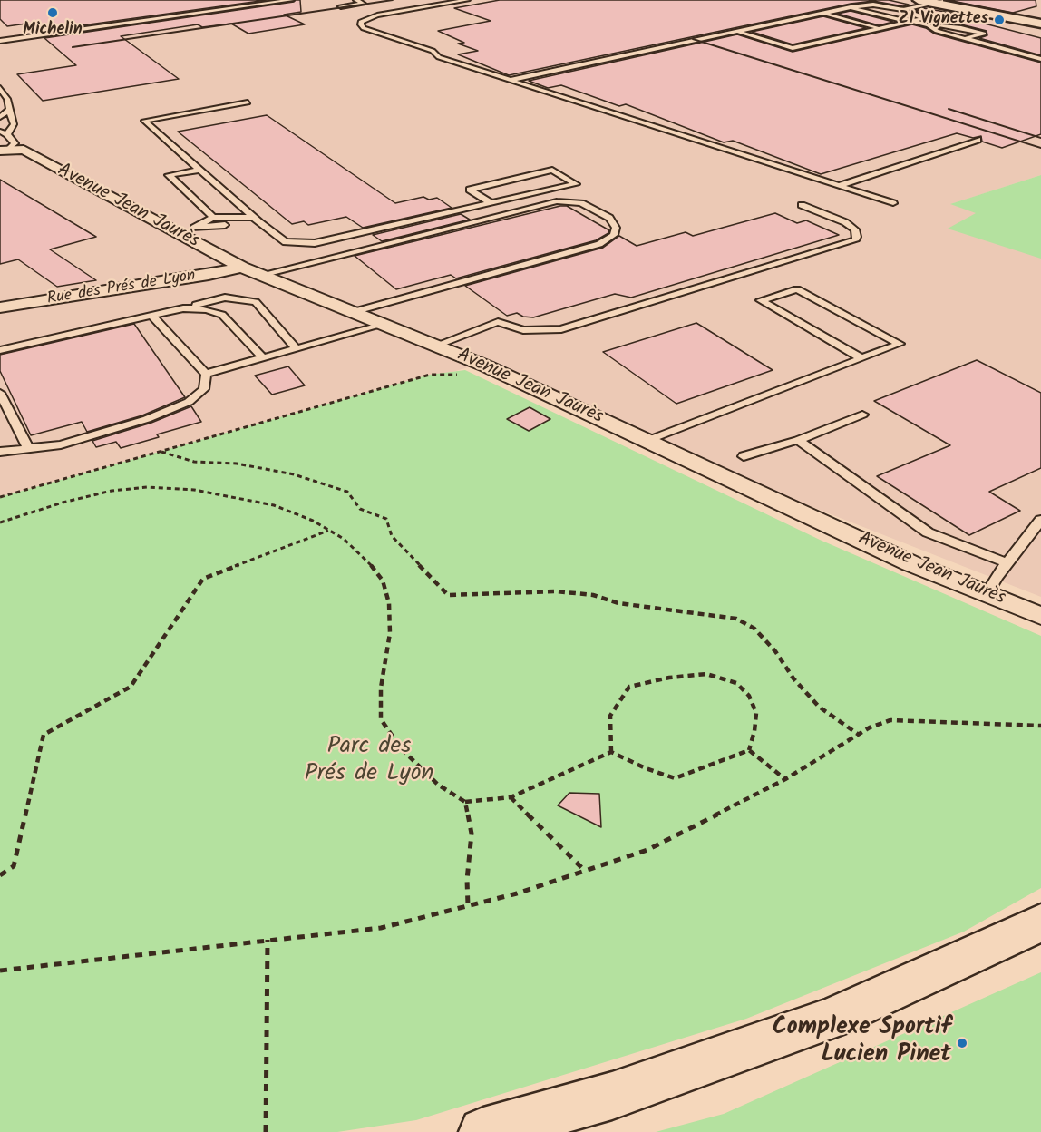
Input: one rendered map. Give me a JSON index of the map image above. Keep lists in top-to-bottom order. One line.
{"streets":{"street":["Avenue Jean Jaurès","Rue des Prés de Lyon"]},"crossings":[["Avenue Jean Jaurès","Rue des Prés de Lyon"]],"parks":["Parc des Prés de Lyon"],"places":["Michelin","ZI Vignettes","Complexe Sportif Lucien Pinet"]}
